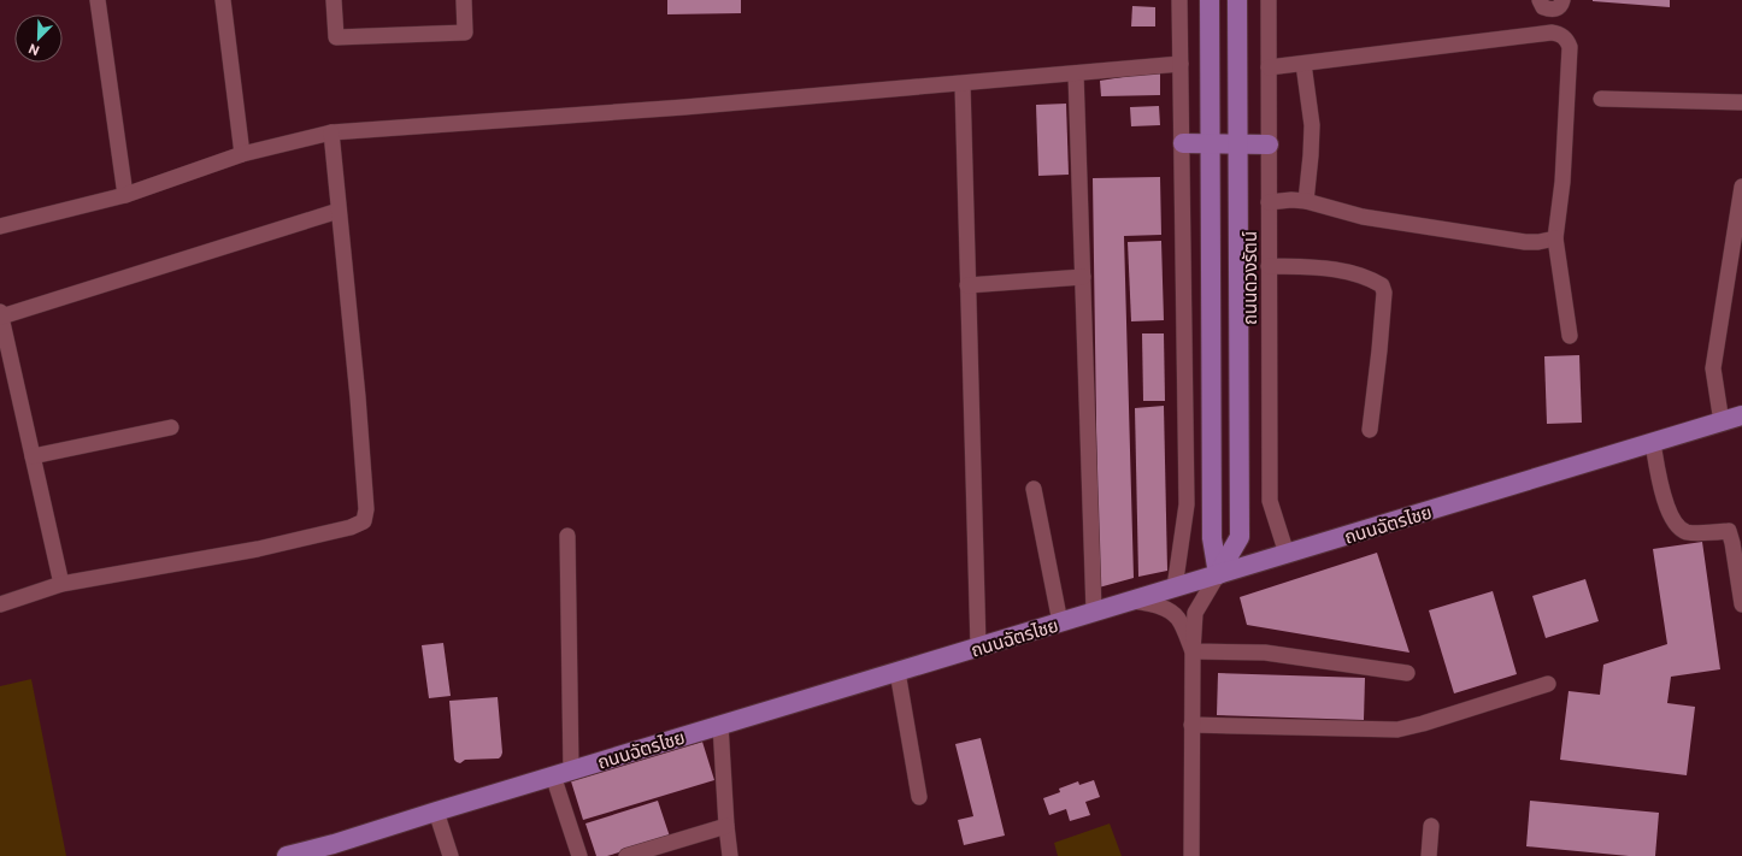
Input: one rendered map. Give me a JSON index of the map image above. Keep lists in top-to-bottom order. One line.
{"streets":{"main road":["ถนนฉัตรไชย"],"street":["ถนนดวงรัตน์"]},"crossings":[["ถนนดวงรัตน์","ถนนฉัตรไชย"]],"north":"bottom left"}
